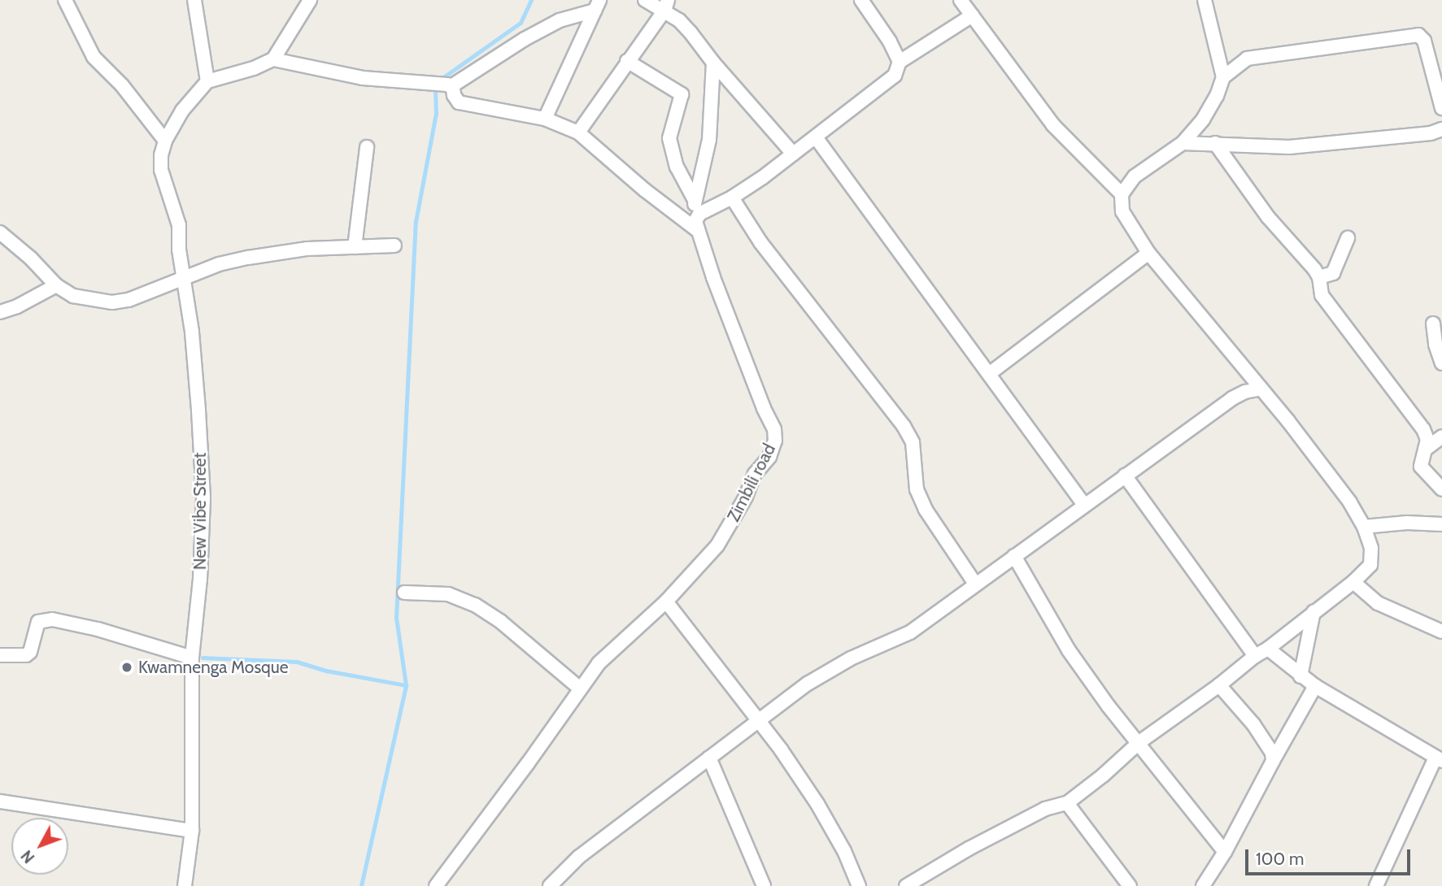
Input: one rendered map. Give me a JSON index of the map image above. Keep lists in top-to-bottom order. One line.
{"streets":{"street":["Zimbili road","New Vibe Street"]},"places":["Kwamnenga Mosque"],"scale_bar":"100 m","north":"bottom left"}
